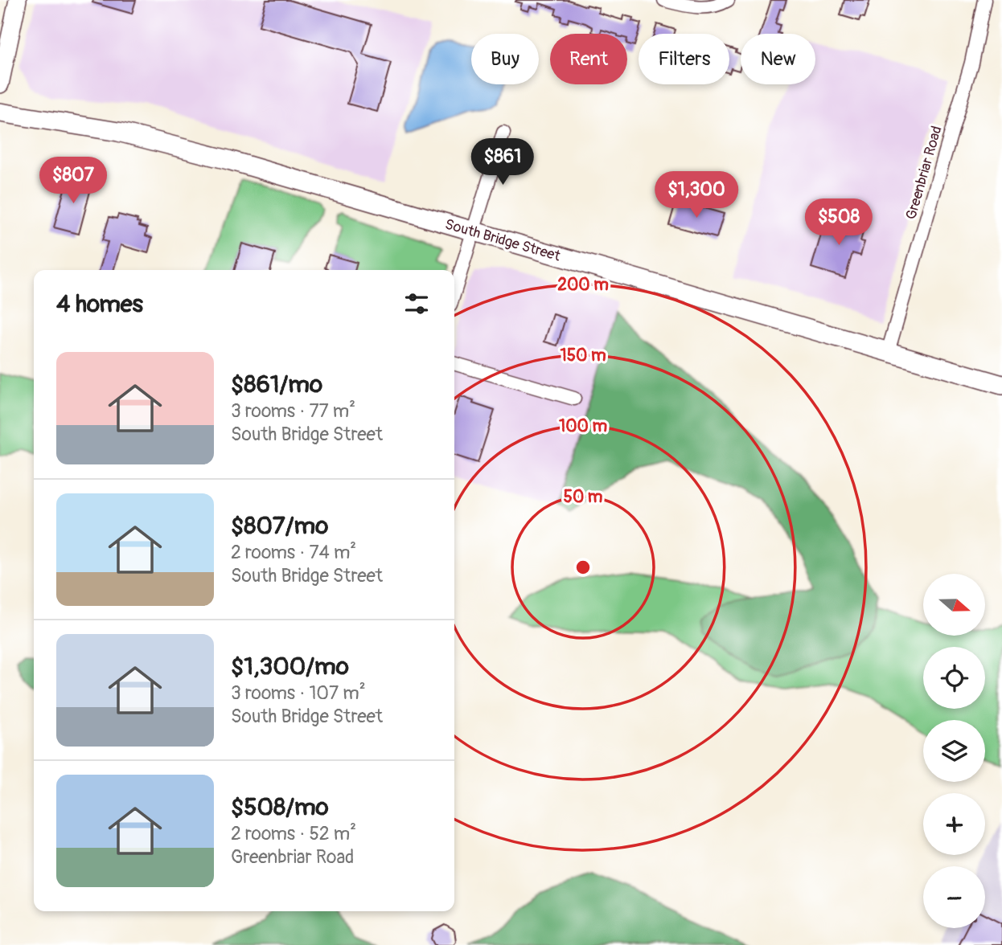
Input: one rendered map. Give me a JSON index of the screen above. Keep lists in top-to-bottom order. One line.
{"streets":{"highway":["South Bridge Street"],"street":["Greenbriar Road"]},"crossings":[["Greenbriar Road","South Bridge Street"]],"north":"right","page":{"chip":["Buy","Rent","Filters","New"],"price":["$861","$807","$1,300","$508"],"heading":"4 homes","list":[{"name":"$861/mo","note":"3 rooms · 77 m² · South Bridge Street"},{"name":"$807/mo","note":"2 rooms · 74 m² · South Bridge Street"},{"name":"$1,300/mo","note":"3 rooms · 107 m² · South Bridge Street"},{"name":"$508/mo","note":"2 rooms · 52 m² · Greenbriar Road"}],"map_buttons":["+","−"]},"rings":["200 m","150 m","100 m","50 m"]}
